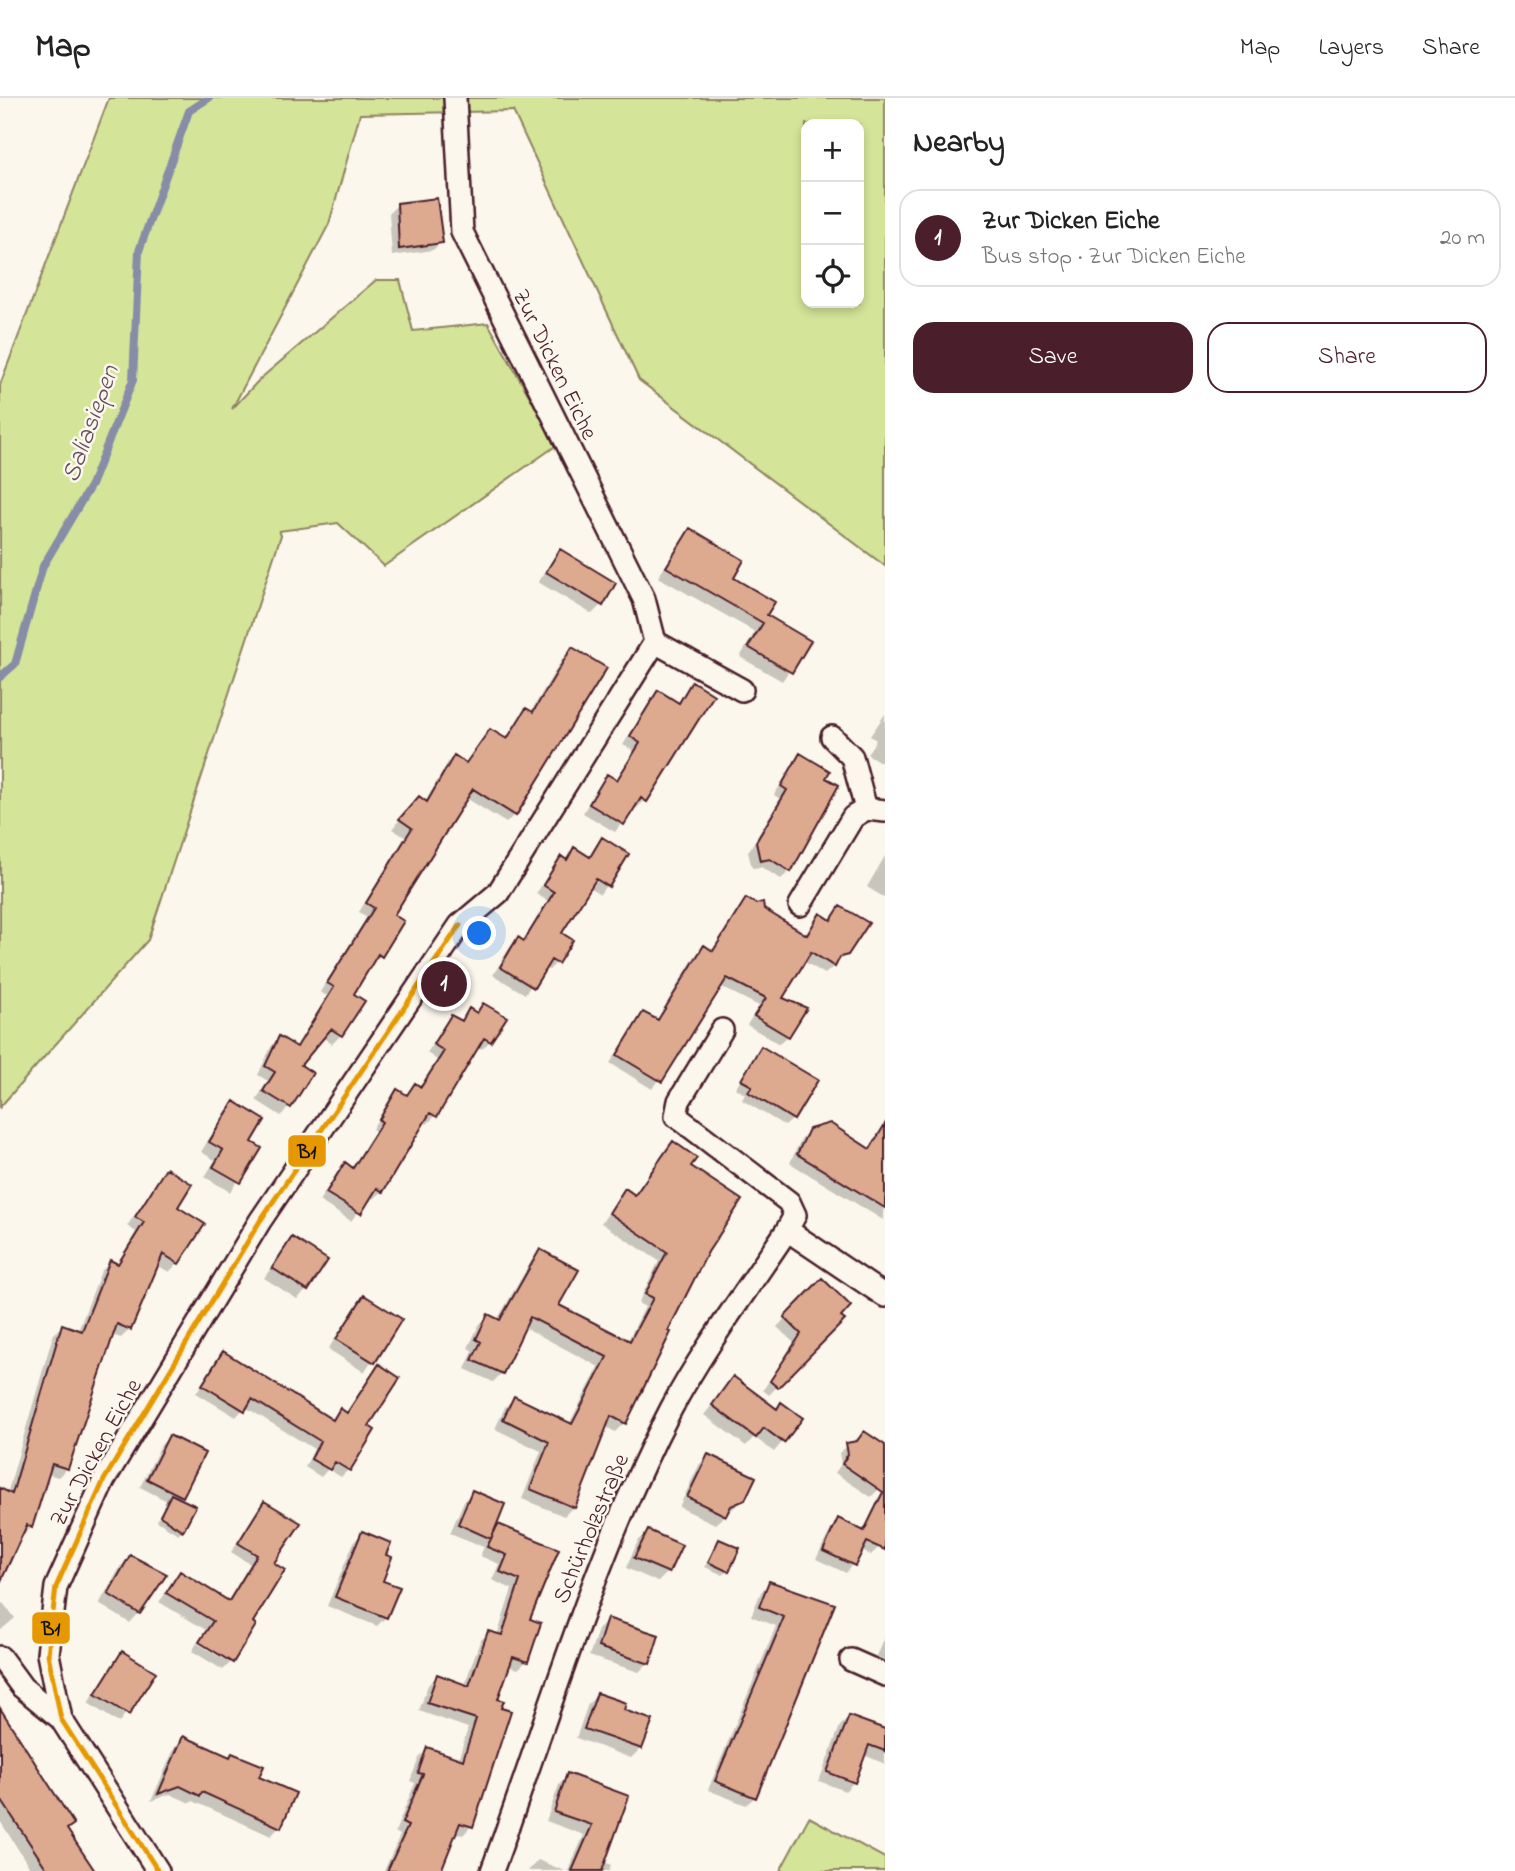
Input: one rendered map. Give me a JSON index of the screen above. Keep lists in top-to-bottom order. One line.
{"streets":{"street":["Zur Dicken Eiche","Schürholzstraße"]},"water":["Saliasiepen"],"lines":["transit line B1"],"page":{"header":"Map","nav":["Map","Layers","Share"],"heading":"Nearby","map_buttons":["+","−"],"list":[{"mark":"1","name":"Zur Dicken Eiche","note":"Bus stop · Zur Dicken Eiche","value":"20 m"}],"buttons":["Save","Share"],"pins":"1"}}
